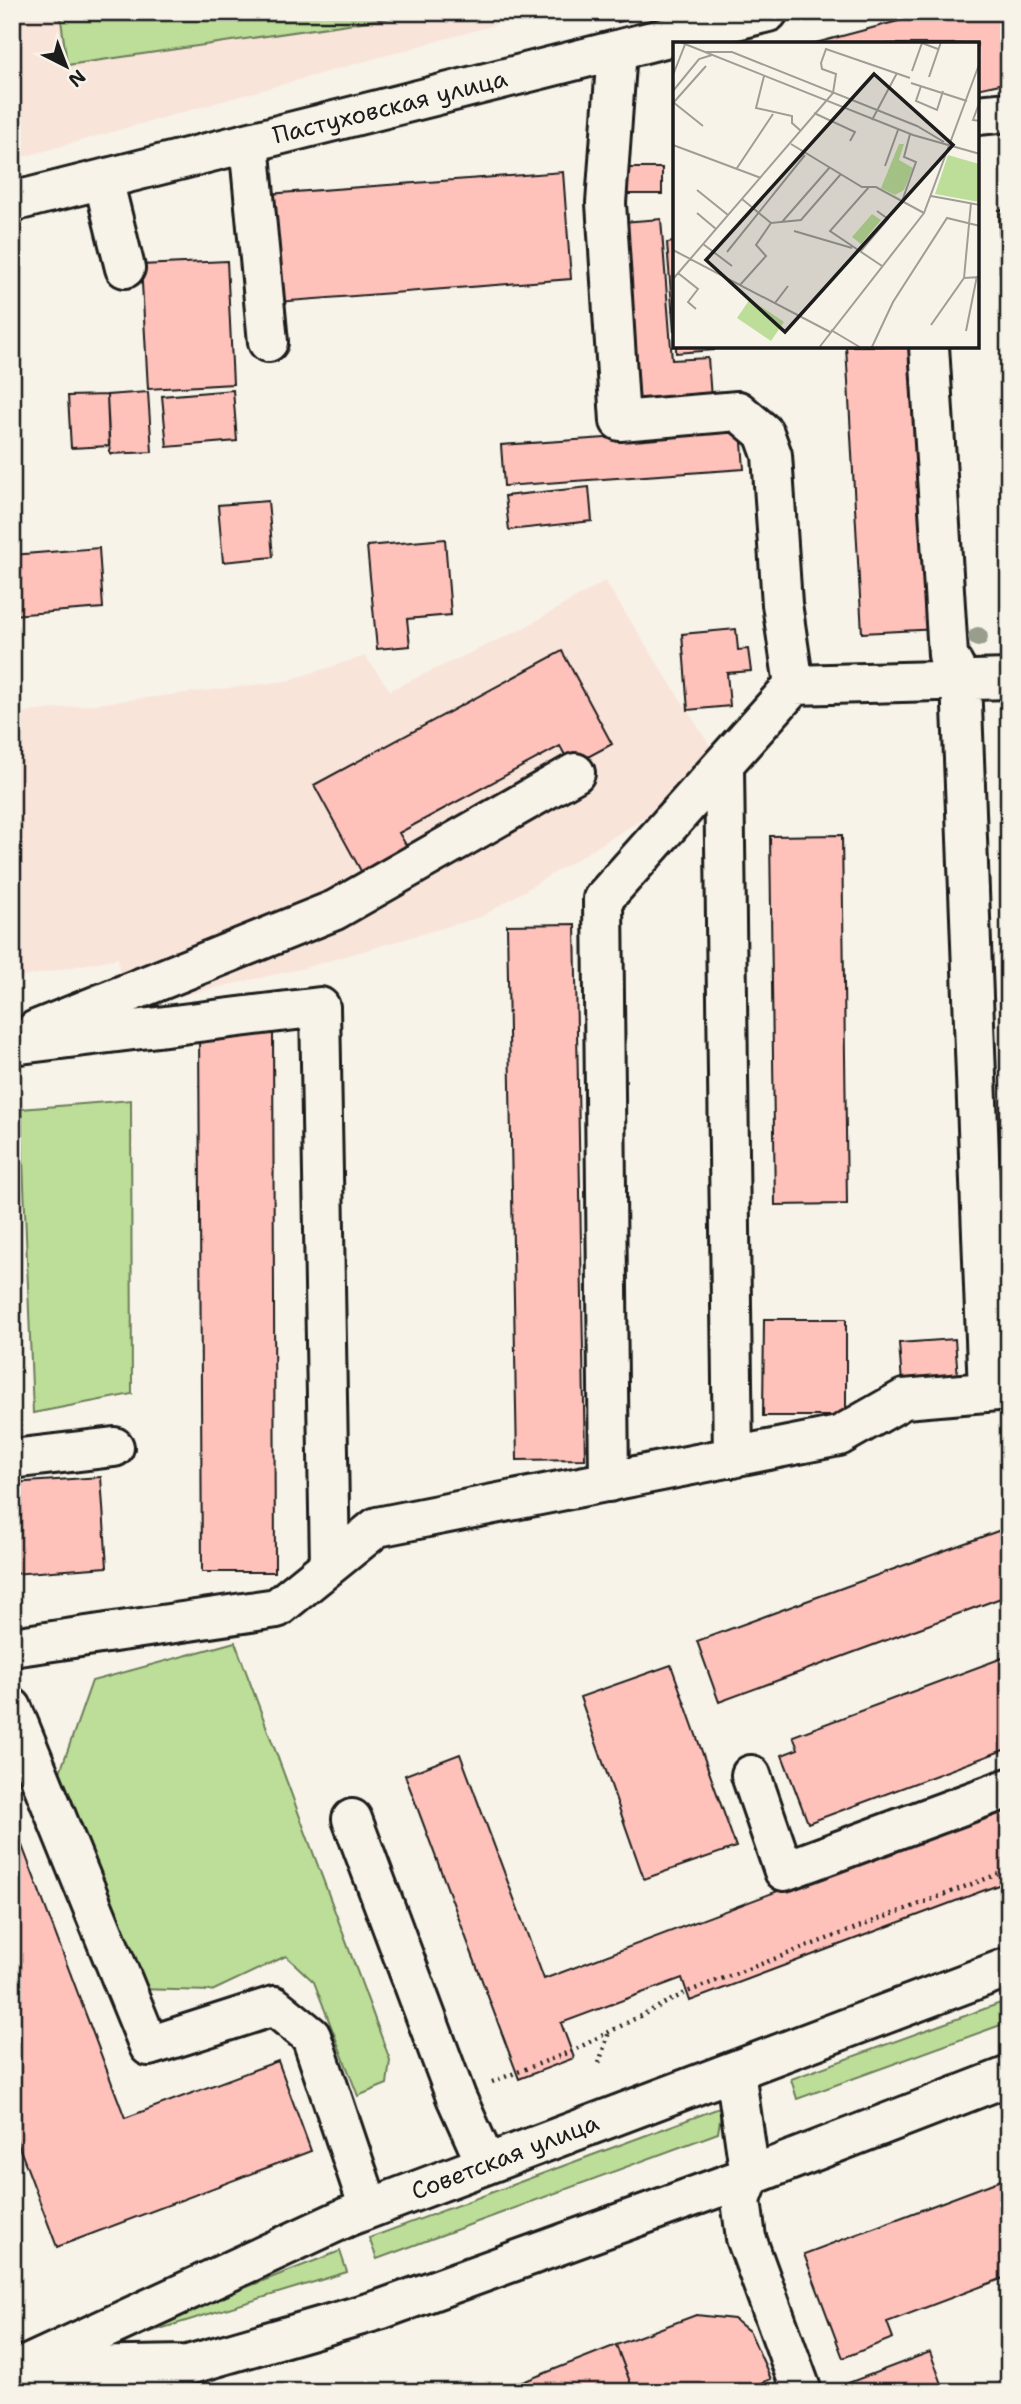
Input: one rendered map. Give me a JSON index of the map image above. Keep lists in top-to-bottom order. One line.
{"streets":{"street":["Пастуховская улица","Советская улица"]},"north":"bottom right"}
